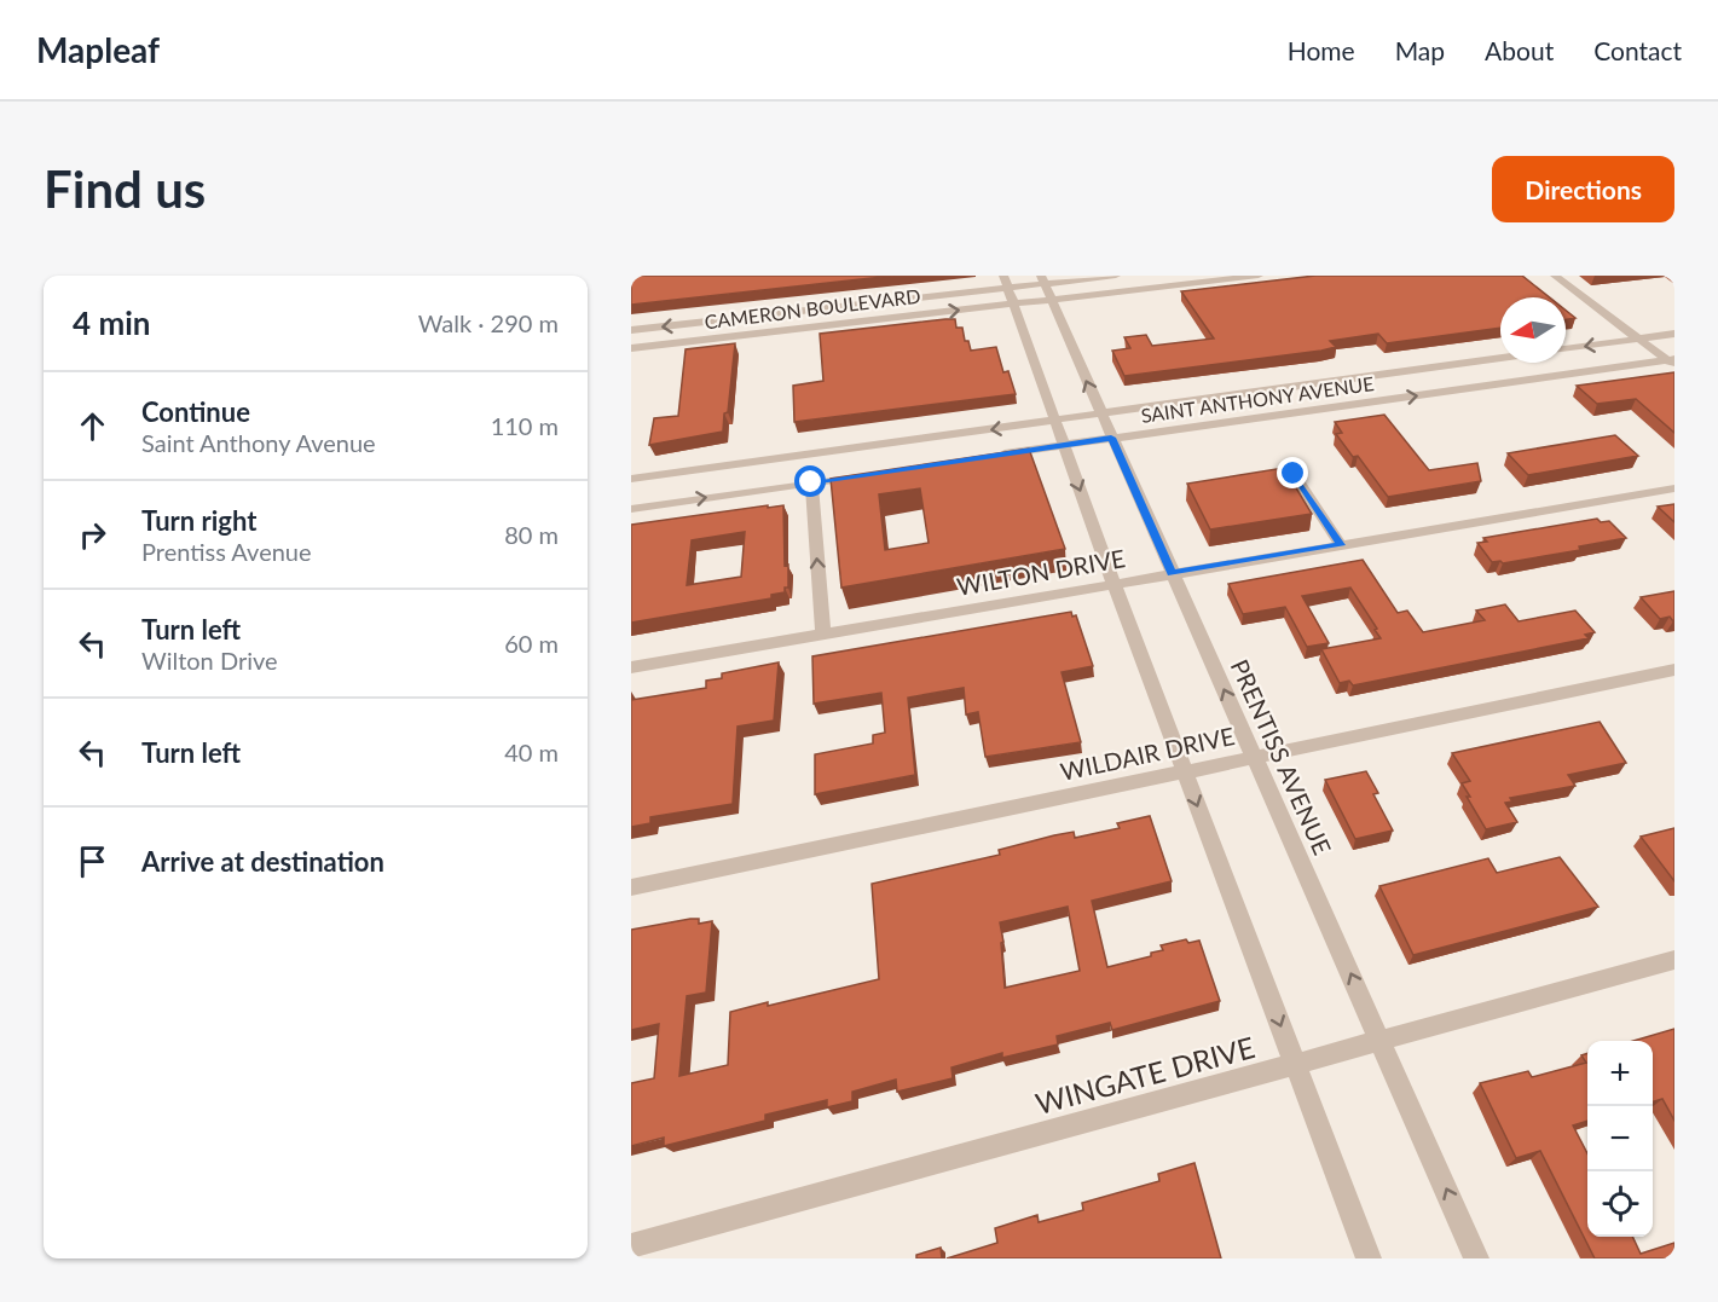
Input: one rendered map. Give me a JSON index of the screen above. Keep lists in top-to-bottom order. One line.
{"streets":{"street":["CAMERON BOULEVARD","SAINT ANTHONY AVENUE","WILTON DRIVE","WILDAIR DRIVE","PRENTISS AVENUE","WINGATE DRIVE"]},"crossings":[["CAMERON BOULEVARD","PRENTISS AVENUE"],["SAINT ANTHONY AVENUE","PRENTISS AVENUE"],["WILTON DRIVE","PRENTISS AVENUE"],["WILDAIR DRIVE","PRENTISS AVENUE"],["PRENTISS AVENUE","WINGATE DRIVE"]],"north":"left","page":{"header":"Mapleaf","nav":["Home","Map","About","Contact"],"buttons":"Directions","title":"Find us","heading":["4 min","Walk · 290 m"],"list":[["Continue","Saint Anthony Avenue","110 m"],["Turn right","Prentiss Avenue","80 m"],["Turn left","Wilton Drive","60 m"],["Turn left","40 m"],"Arrive at destination"],"map_buttons":["+","−"]}}
